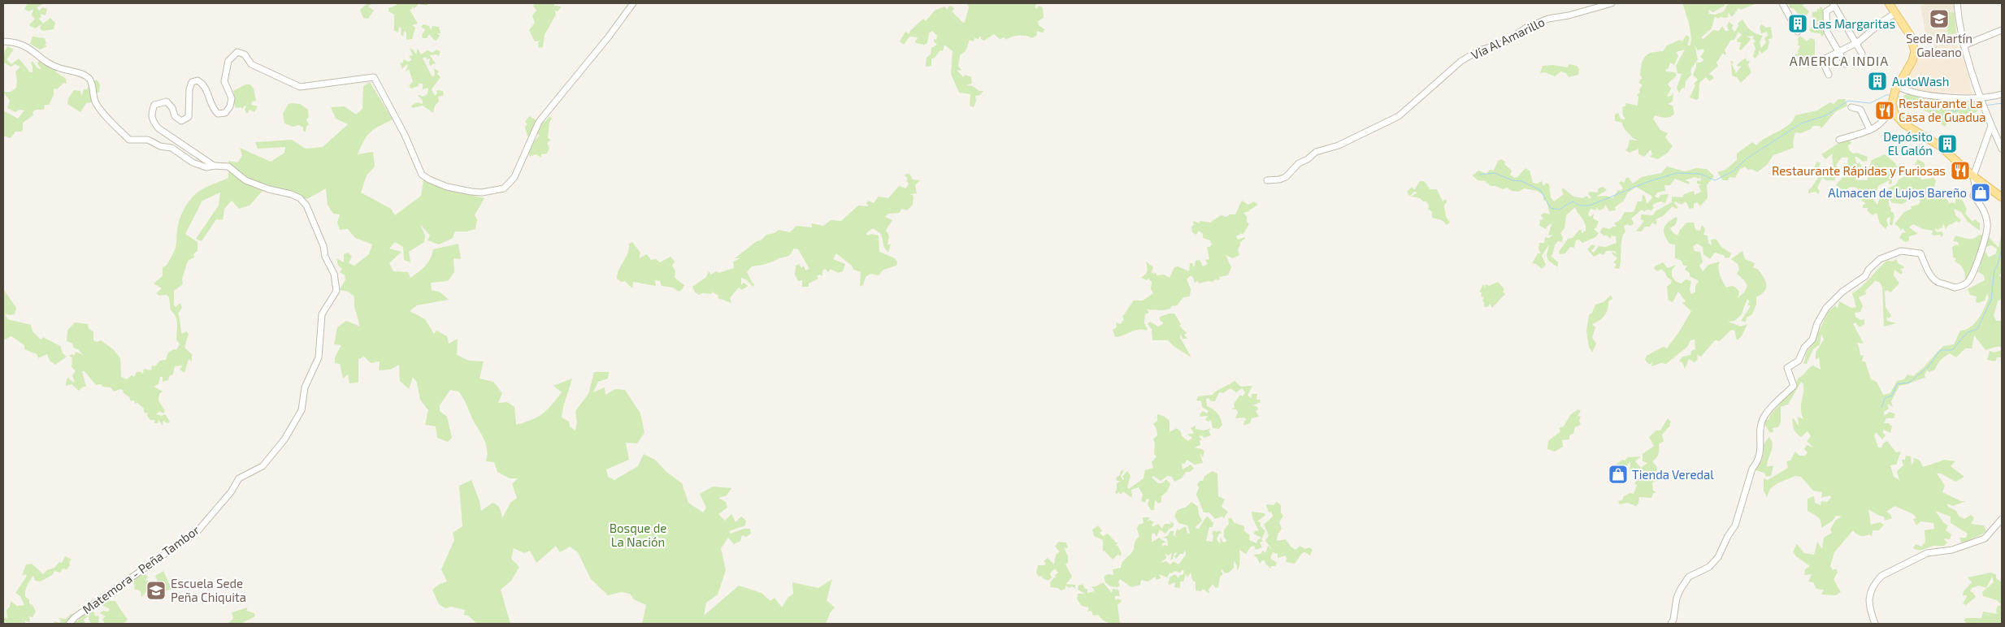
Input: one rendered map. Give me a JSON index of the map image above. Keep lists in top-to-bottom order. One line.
{"streets":{"street":["Vía Al Amarillo","Matemora - Peña Tambor"]},"districts":["AMERICA INDIA"],"parks":["Bosque de La Nación"],"places":{"school or university":["Sede Martín Galeano","Escuela Sede Peña Chiquita"],"building":["Las Margaritas","AutoWash","Depósito El Galón"],"restaurant":["Restaurante La Casa de Guadua","Restaurante Rápidas y Furiosas"],"shop":["Almacen de Lujos Bareño","Tienda Veredal"]}}
